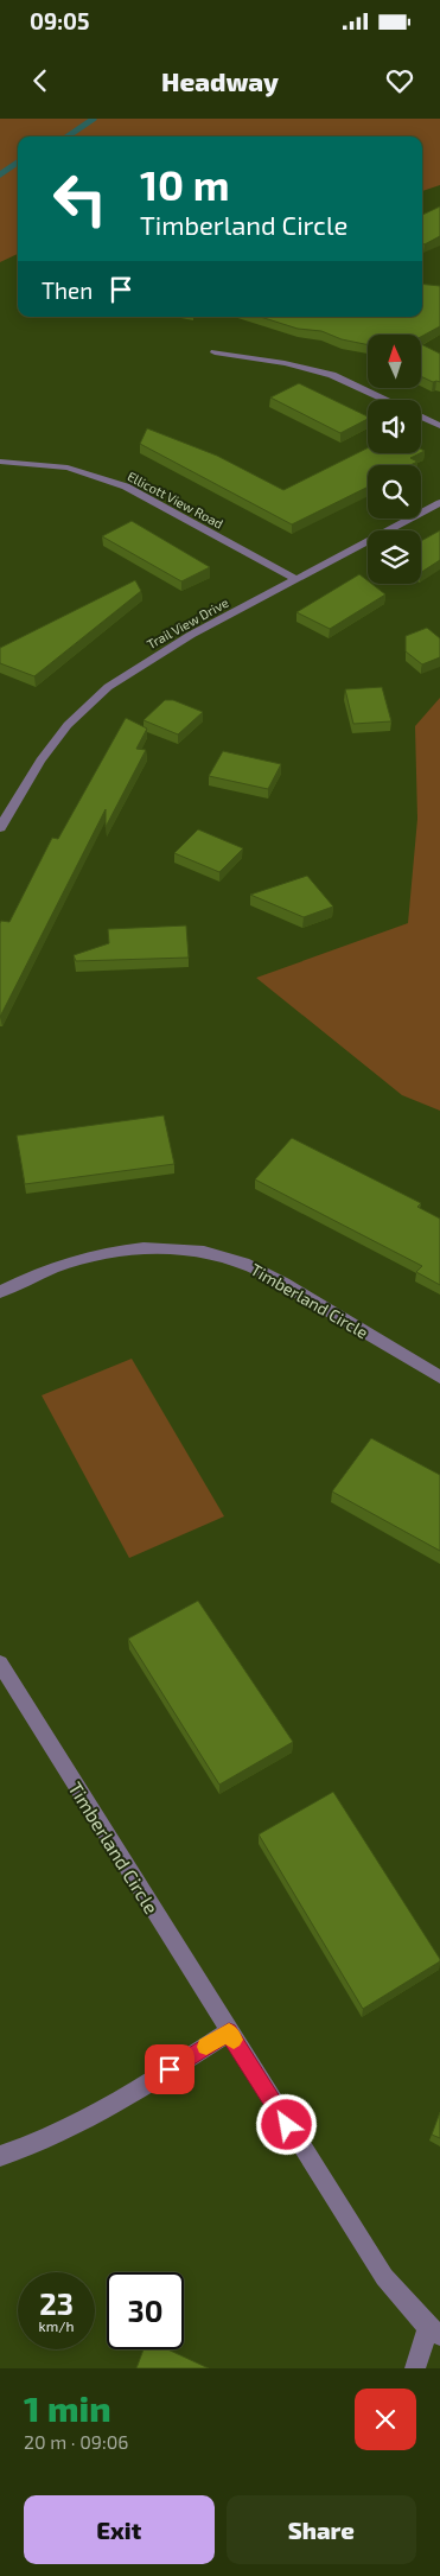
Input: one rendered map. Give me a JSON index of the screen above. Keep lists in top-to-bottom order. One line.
{"streets":{"street":["Ellicott View Road","Trail View Drive","Timberland Circle"]},"crossings":[["Ellicott View Road","Trail View Drive"]],"north":"top","page":{"status":"09:05","header":"Headway","turn":["10 m","Timberland Circle"],"then":"Then","speed":"23 km/h","limit":"30","heading":["1 min","20 m · 09:06"],"buttons":["Exit","Share"]}}
